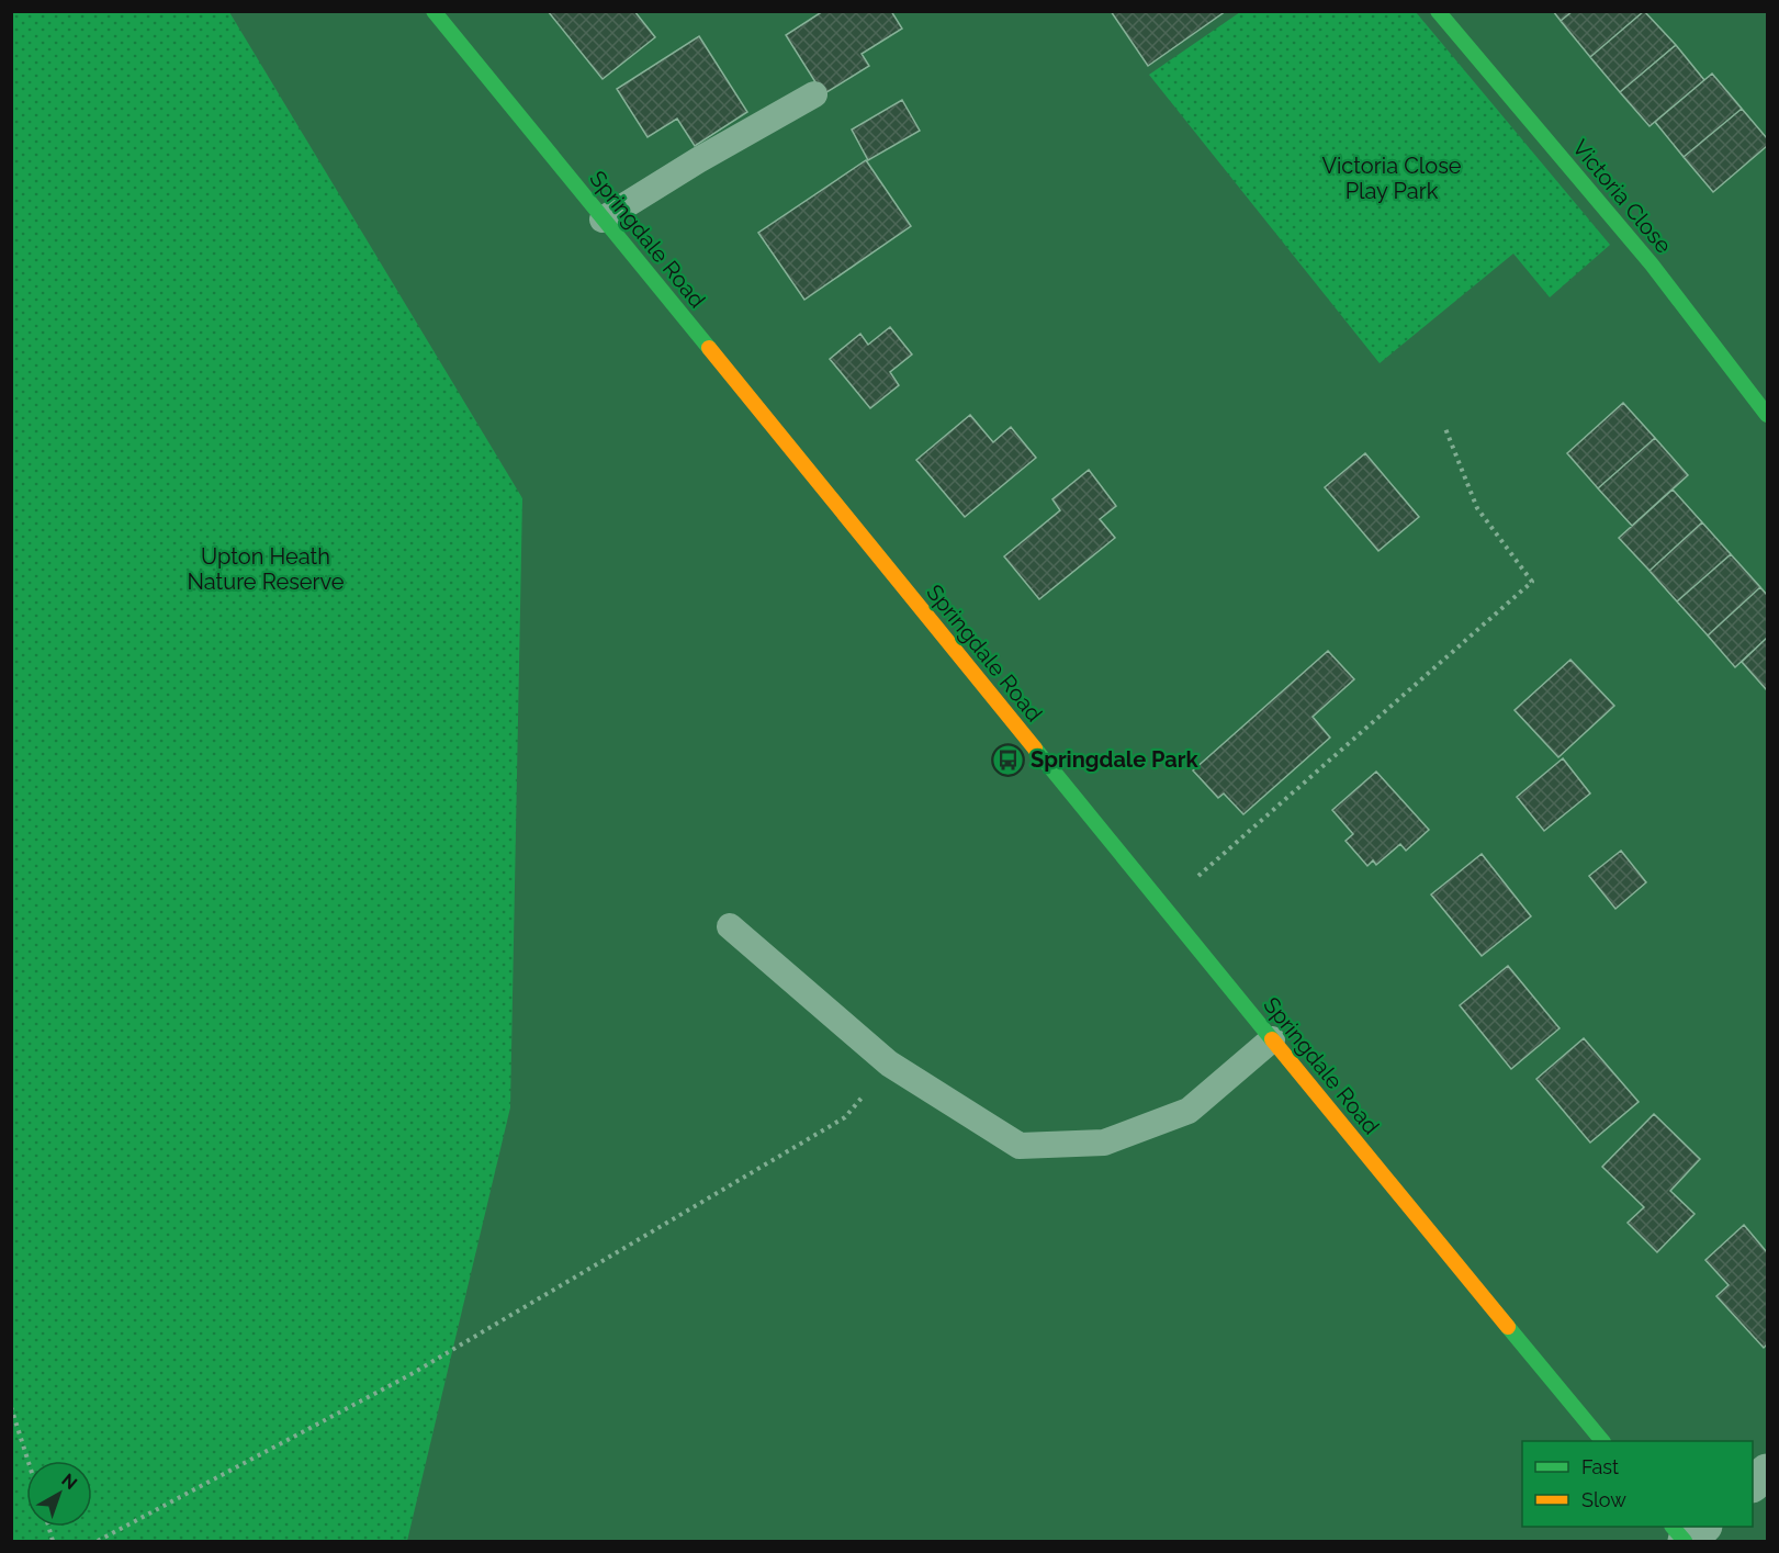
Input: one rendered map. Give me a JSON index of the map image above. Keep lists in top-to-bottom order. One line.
{"streets":{"street":["Victoria Close","Springdale Road"]},"parks":["Victoria Close Play Park","Upton Heath Nature Reserve"],"places":{"bus stop":["Springdale Park"]},"legend":["Fast","Slow"],"north":"top right"}
